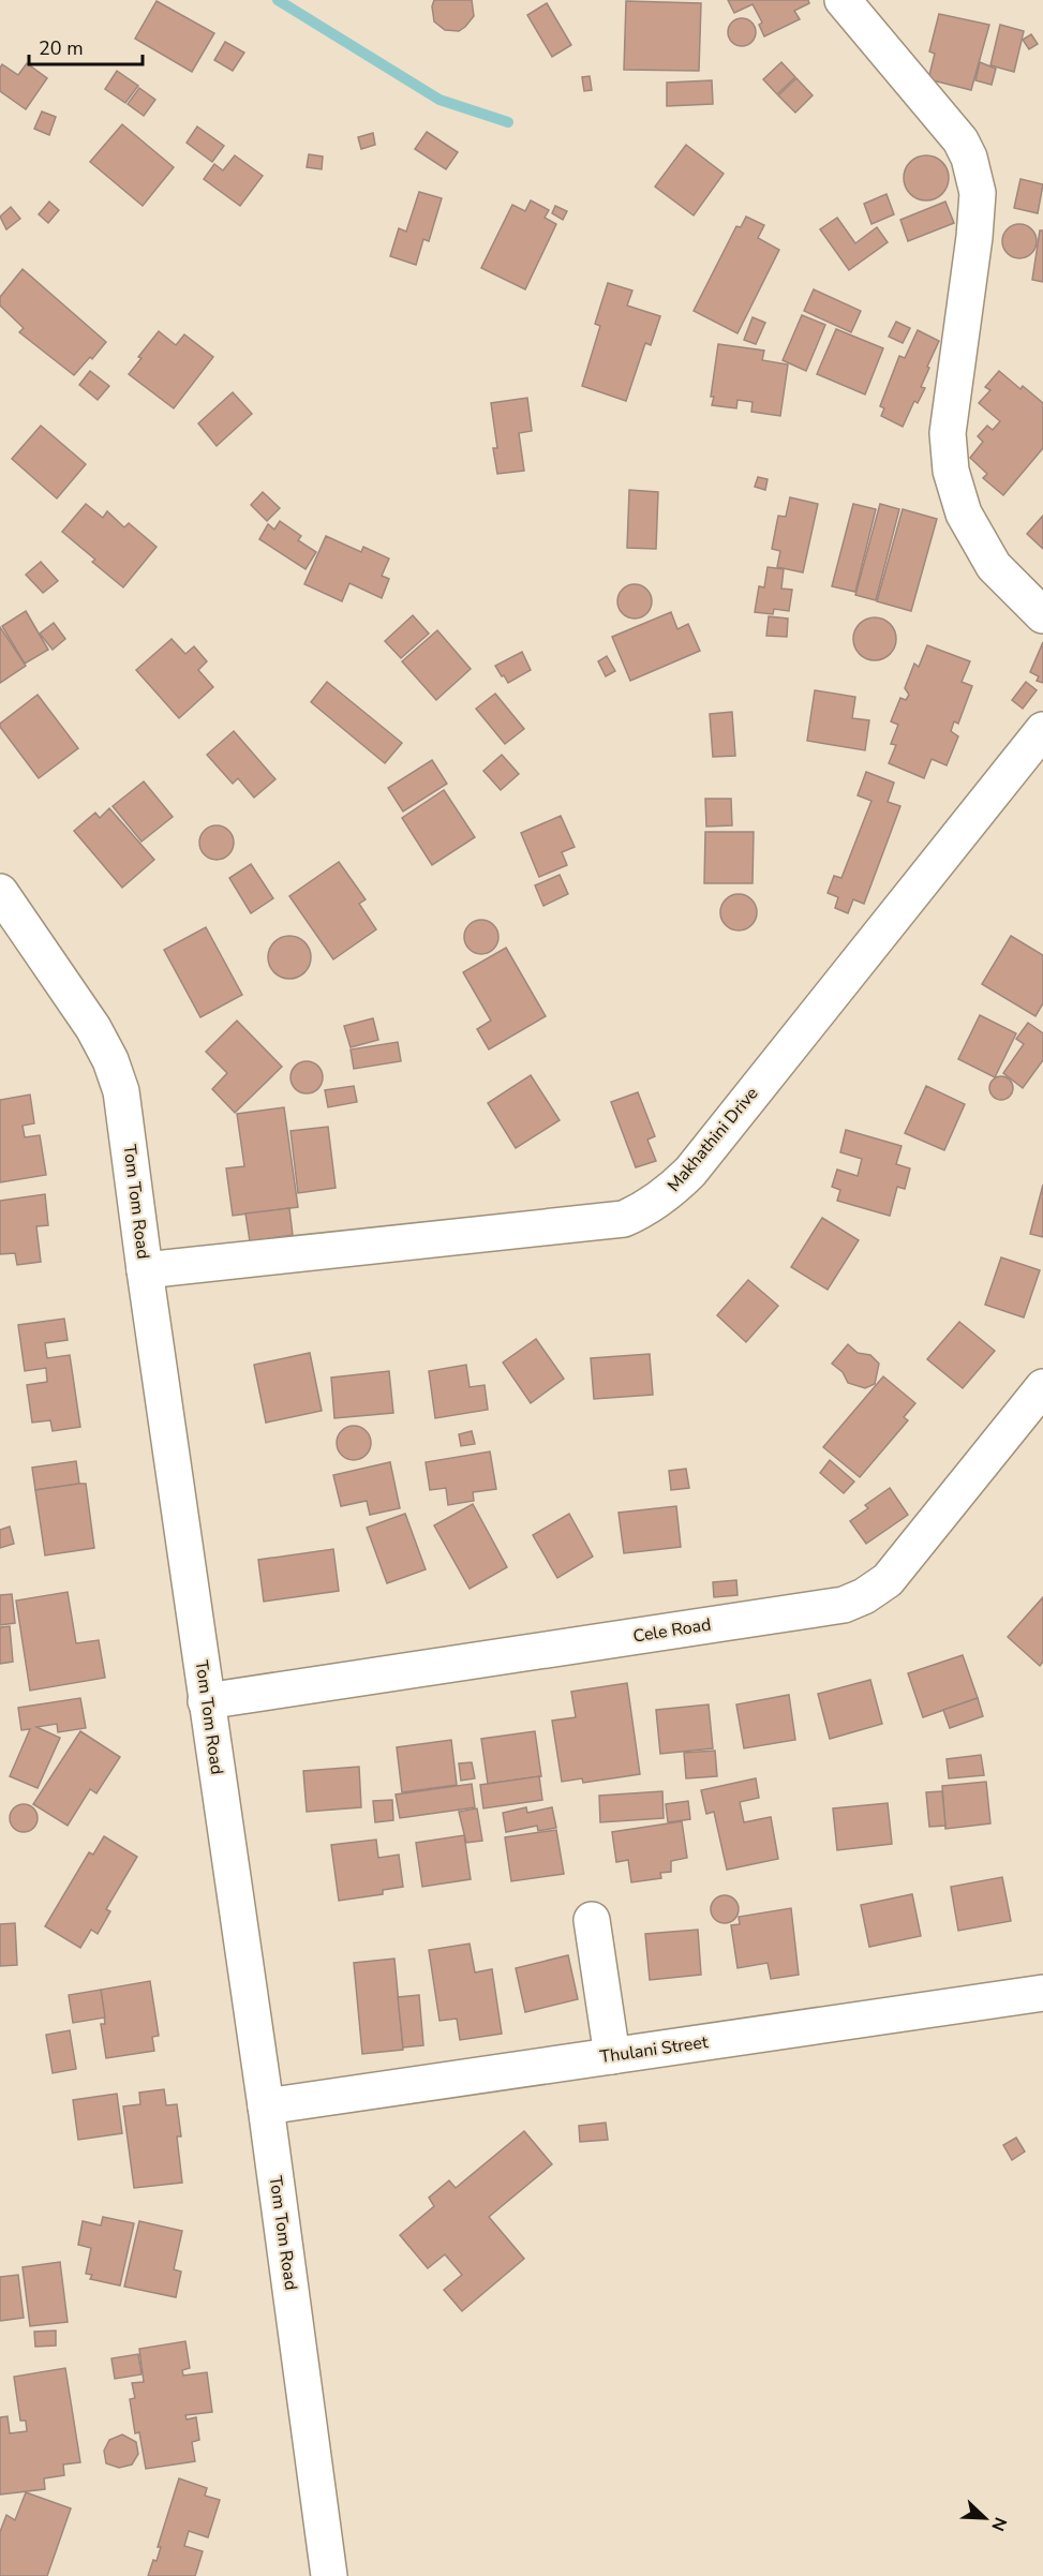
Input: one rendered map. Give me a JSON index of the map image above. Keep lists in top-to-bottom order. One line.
{"streets":{"street":["Makhathini Drive","Tom Tom Road","Cele Road","Thulani Street"]},"crossings":[["Makhathini Drive","Tom Tom Road"],["Tom Tom Road","Cele Road"],["Tom Tom Road","Thulani Street"]],"scale_bar":"20 m","north":"bottom right"}
